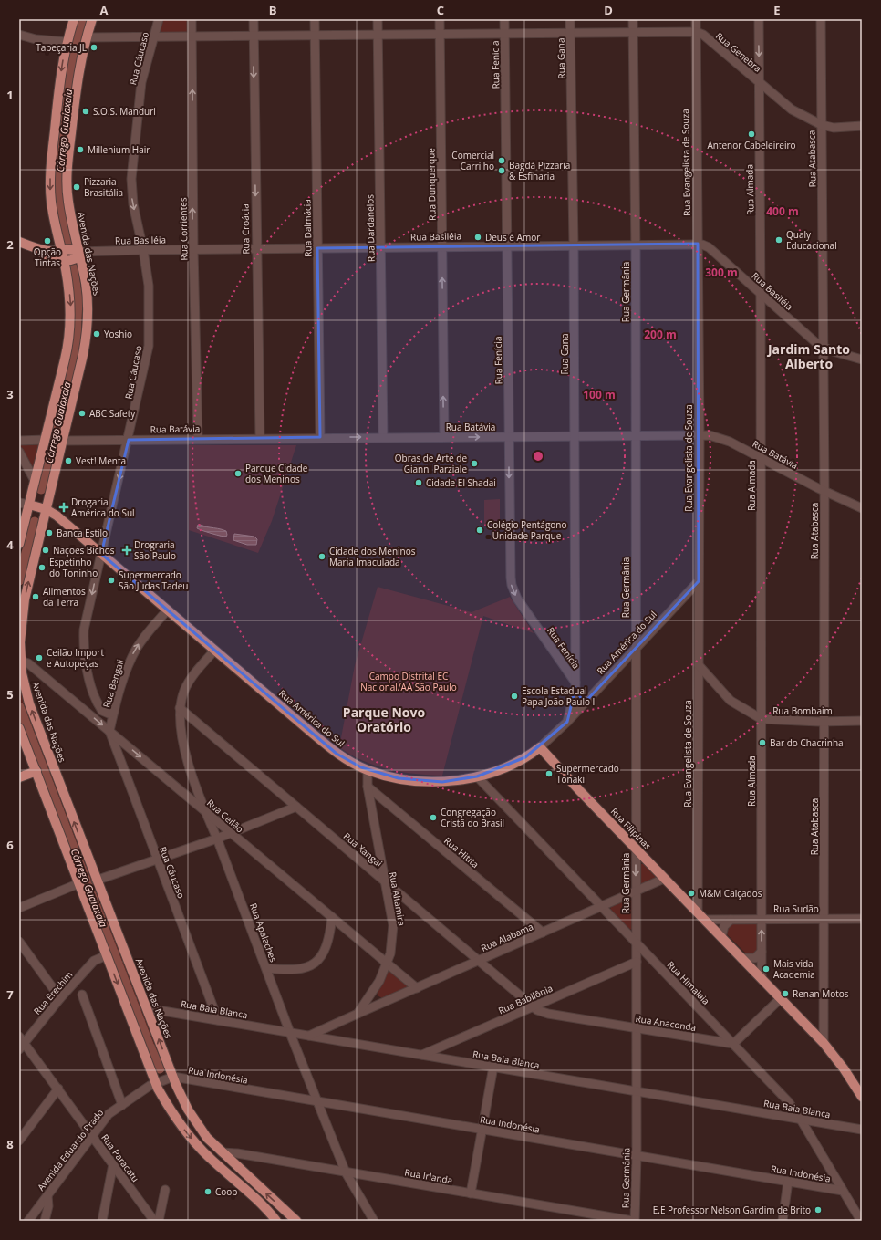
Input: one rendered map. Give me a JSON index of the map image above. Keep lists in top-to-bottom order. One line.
{"streets":{"main road":["Avenida das Nações","Rua América do Sul","Rua Filipinas"],"street":["Rua Genebra","Rua Cáucaso","Rua Gana","Rua Fenícia","Rua Atabasca","Rua Evangelista de Souza","Rua Dunquerque","Rua Almada","Rua Dalmácia","Rua Dardanelos","Rua Corrientes","Rua Croácia","Rua Basiléia","Rua Germânia","Rua Batávia","Rua Bengali","Rua Bombaim","Rua Ceilão","Rua Xangai","Rua Hitita","Rua Altamira","Rua Sudão","Rua Apalaches","Rua Alabama","Rua Himalaia","Rua Erechim","Rua Babilônia","Rua Baia Blanca","Rua Anaconda","Rua Indonésia","Avenida Eduardo Prado","Rua Paracatu","Rua Irlanda"]},"crossings":[["Rua Genebra","Rua Atabasca"],["Rua Genebra","Rua Evangelista de Souza"],["Rua Genebra","Rua Almada"],["Rua Cáucaso","Rua Basiléia"],["Rua Cáucaso","Rua Batávia"],["Rua Cáucaso","Rua América do Sul"],["Rua Cáucaso","Rua Bengali"],["Rua Cáucaso","Rua Ceilão"],["Rua Cáucaso","Rua Baia Blanca"],["Rua Gana","Rua Fenícia"],["Rua Gana","Rua Basiléia"],["Rua Gana","Rua Batávia"],["Rua Gana","Rua América do Sul"],["Rua Fenícia","Rua Basiléia"],["Rua Fenícia","Rua Batávia"],["Rua Atabasca","Rua Basiléia"],["Rua Atabasca","Rua Batávia"],["Rua Atabasca","Rua Bombaim"],["Rua Atabasca","Rua Sudão"],["Rua Evangelista de Souza","Rua Basiléia"],["Rua Evangelista de Souza","Rua Batávia"],["Rua Evangelista de Souza","Rua América do Sul"],["Rua Evangelista de Souza","Rua Bombaim"],["Rua Evangelista de Souza","Rua Filipinas"],["Rua Dunquerque","Rua Basiléia"],["Rua Dunquerque","Rua Batávia"],["Rua Almada","Rua Basiléia"],["Rua Almada","Rua Batávia"],["Rua Almada","Rua Bombaim"],["Rua Almada","Rua Sudão"],["Rua Dalmácia","Rua Basiléia"],["Rua Dalmácia","Rua Batávia"],["Rua Dardanelos","Rua Basiléia"],["Rua Dardanelos","Rua Batávia"],["Rua Corrientes","Rua Basiléia"],["Rua Corrientes","Rua Batávia"],["Rua Croácia","Rua Basiléia"],["Rua Croácia","Rua Batávia"],["Rua Basiléia","Avenida das Nações"],["Rua Basiléia","Rua Germânia"],["Avenida das Nações","Rua Batávia"],["Avenida das Nações","Rua América do Sul"],["Avenida das Nações","Rua Ceilão"],["Avenida das Nações","Rua Baia Blanca"],["Avenida das Nações","Rua Indonésia"],["Avenida das Nações","Avenida Eduardo Prado"],["Avenida das Nações","Rua Irlanda"],["Rua Germânia","Rua Batávia"],["Rua Germânia","Rua América do Sul"],["Rua Germânia","Rua Filipinas"],["Rua Germânia","Rua Alabama"],["Rua Germânia","Rua Himalaia"],["Rua Germânia","Rua Babilônia"],["Rua Germânia","Rua Baia Blanca"],["Rua Germânia","Rua Anaconda"],["Rua Germânia","Rua Indonésia"],["Rua Germânia","Rua Irlanda"],["Rua América do Sul","Rua Bengali"],["Rua América do Sul","Rua Filipinas"],["Rua América do Sul","Rua Altamira"],["Rua América do Sul","Rua Apalaches"],["Rua América do Sul","Rua Himalaia"],["Rua Bengali","Rua Ceilão"],["Rua Ceilão","Rua Altamira"],["Rua Ceilão","Rua Apalaches"],["Rua Ceilão","Rua Alabama"],["Rua Filipinas","Rua Alabama"],["Rua Xangai","Rua Altamira"],["Rua Xangai","Rua Apalaches"],["Rua Xangai","Rua Alabama"],["Rua Xangai","Rua Babilônia"],["Rua Xangai","Rua Anaconda"],["Rua Hitita","Rua Altamira"],["Rua Hitita","Rua Alabama"],["Rua Altamira","Rua Alabama"],["Rua Apalaches","Rua Baia Blanca"],["Rua Apalaches","Rua Indonésia"],["Rua Apalaches","Rua Irlanda"],["Rua Alabama","Rua Himalaia"],["Rua Himalaia","Rua Baia Blanca"],["Rua Himalaia","Rua Anaconda"],["Rua Himalaia","Rua Indonésia"],["Rua Erechim","Rua Paracatu"],["Rua Babilônia","Rua Baia Blanca"],["Rua Babilônia","Rua Anaconda"],["Rua Indonésia","Avenida Eduardo Prado"],["Avenida Eduardo Prado","Rua Paracatu"]],"one_way":["Rua Cáucaso","Rua Fenícia","Rua Dunquerque","Rua Corrientes","Rua Croácia","Rua Bengali"],"districts":["Jardim Santo Alberto","Parque Novo Oratório"],"water":["Córrego Guaiaxaia"],"parks":["Campo Distrital EC Nacional/AA São Paulo"],"places":{"other":["Tapeçaria JL","S.O.S. Manduri","Antenor Cabeleireiro","Millenium Hair","Comercial Carrilho","Bagdá Pizzaria & Esfiharia","Pizzaria Brasitália","Deus é Amor","Qualy Educacional","Opção Tintas","Yoshio","ABC Safety","Vest! Menta","Obras de Arte de Gianni Parziale","Parque Cidade dos Meninos","Cidade El Shadai","Colégio Pentágono - Unidade Parque","Banca Estilo","Nações Bichos","Cidade dos Meninos Maria Imaculada","Espetinho do Toninho","Supermercado São Judas Tadeu","Alimentos da Terra","Ceilão Import e Autopeças","Escola Estadual Papa João Paulo I","Bar do Chacrinha","Supermercado Tonaki","Congregação Cristã do Brasil","M&M Calçados","Mais vida Academia","Renan Motos","Coop","E.E Professor Nelson Gardim de Brito"],"health":["Drogaria América do Sul","Drograria São Paulo"]},"grid":{"columns":["A","B","C","D","E"],"rows":["1","2","3","4","5","6","7","8"]},"rings":["400 m","300 m","200 m","100 m"]}
